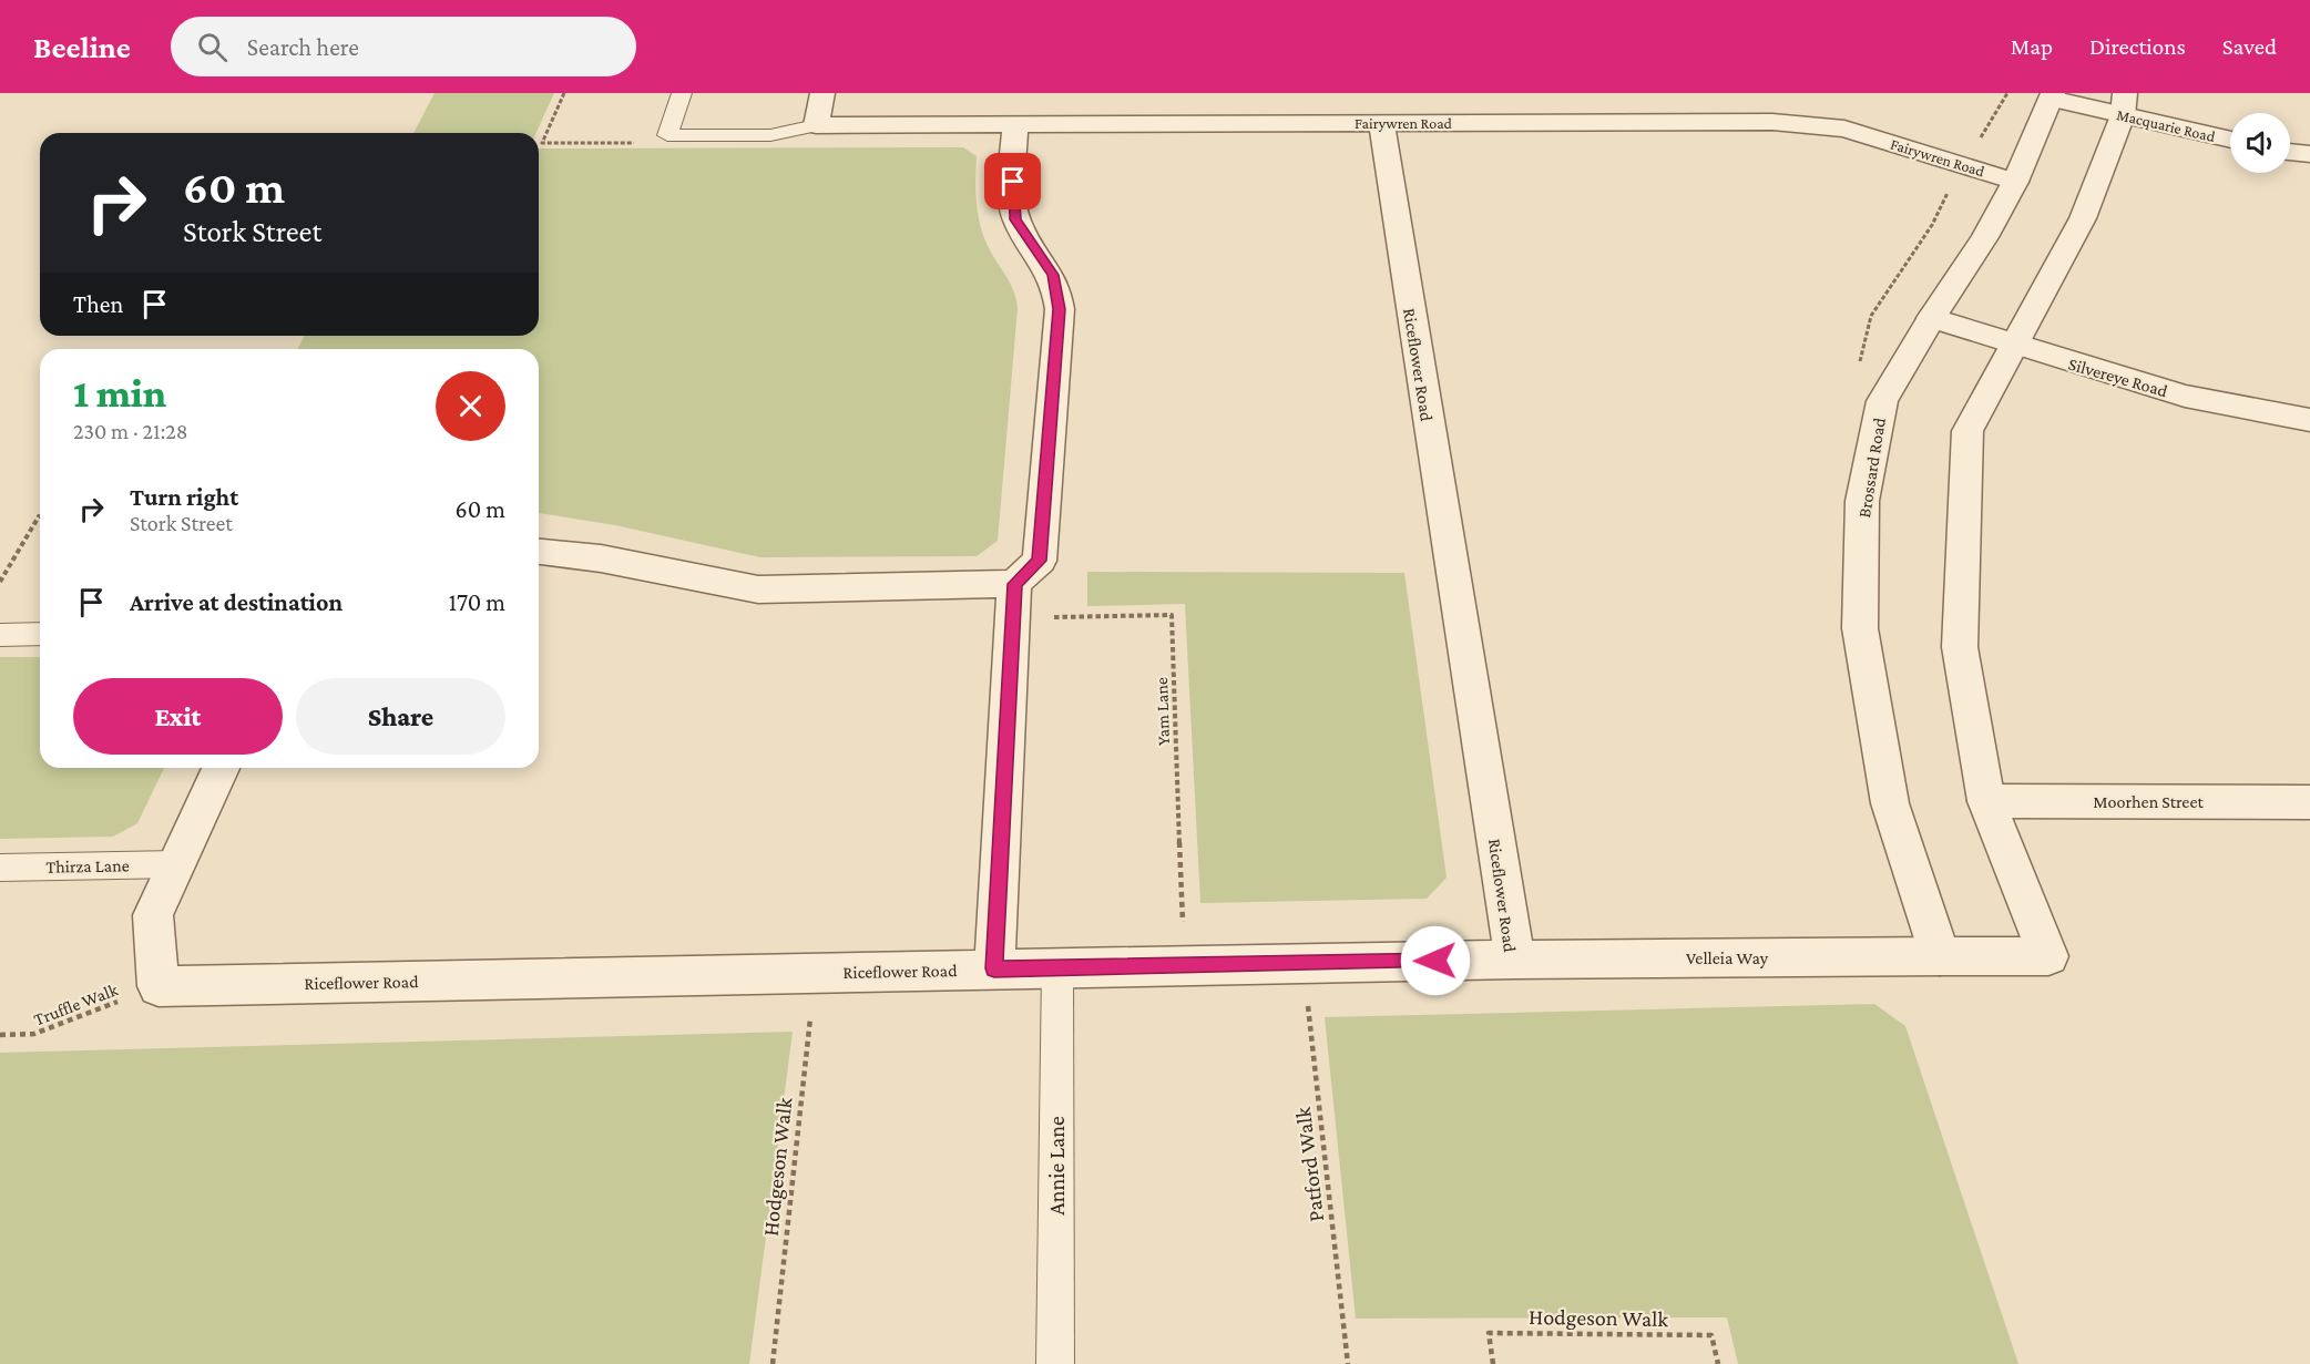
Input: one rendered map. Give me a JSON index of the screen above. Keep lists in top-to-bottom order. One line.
{"streets":{"street":["Fairywren Road","Macquarie Road","Riceflower Road","Silvereye Road","Brossard Road","Moorhen Street","Velleia Way"],"lane":["Thirza Lane","Annie Lane"],"path":["Yam Lane","Truffle Walk","Patford Walk","Hodgeson Walk"]},"crossings":[["Fairywren Road","Riceflower Road"],["Fairywren Road","Brossard Road"],["Macquarie Road","Brossard Road"],["Riceflower Road","Yam Lane"],["Riceflower Road","Velleia Way"],["Riceflower Road","Truffle Walk"],["Riceflower Road","Patford Walk"],["Riceflower Road","Annie Lane"],["Riceflower Road","Hodgeson Walk"],["Silvereye Road","Brossard Road"],["Brossard Road","Velleia Way"],["Moorhen Street","Velleia Way"]],"page":{"header":"Beeline","search":"Search here","nav":["Map","Directions","Saved"],"turn":["60 m","Stork Street"],"then":"Then","heading":["1 min","230 m · 21:28"],"list":[{"name":"Turn right","note":"Stork Street","value":"60 m"},{"name":"Arrive at destination","value":"170 m"}],"buttons":["Exit","Share"]}}
